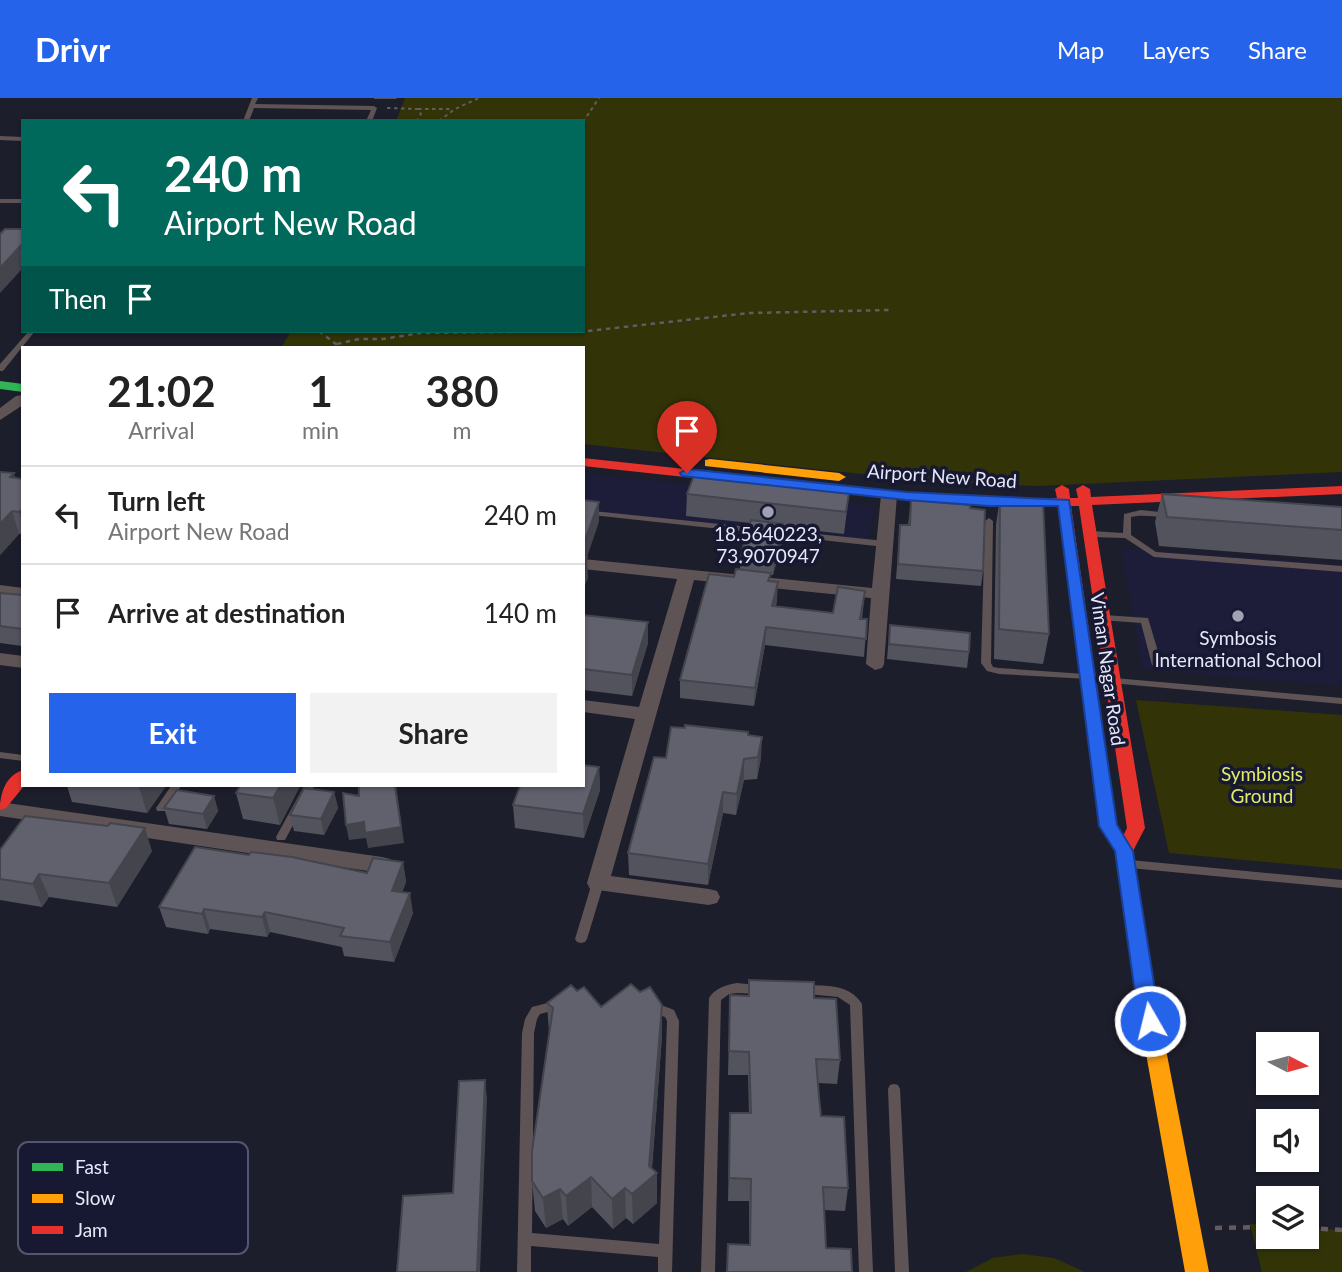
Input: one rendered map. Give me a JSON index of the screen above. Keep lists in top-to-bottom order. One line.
{"streets":{"main road":["Airport New Road","Viman Nagar Road"]},"crossings":[["Airport New Road","Viman Nagar Road"]],"parks":["Symbiosis Ground"],"places":["18.5640223, 73.9070947","Symbosis International School"],"legend":["Fast","Slow","Jam"],"north":"right","page":{"header":"Drivr","nav":["Map","Layers","Share"],"turn":["240 m","Airport New Road"],"then":"Then","eta":["21:02","Arrival","1","min","380","m"],"list":[{"name":"Turn left","note":"Airport New Road","value":"240 m"},{"name":"Arrive at destination","value":"140 m"}],"buttons":["Exit","Share"]}}
